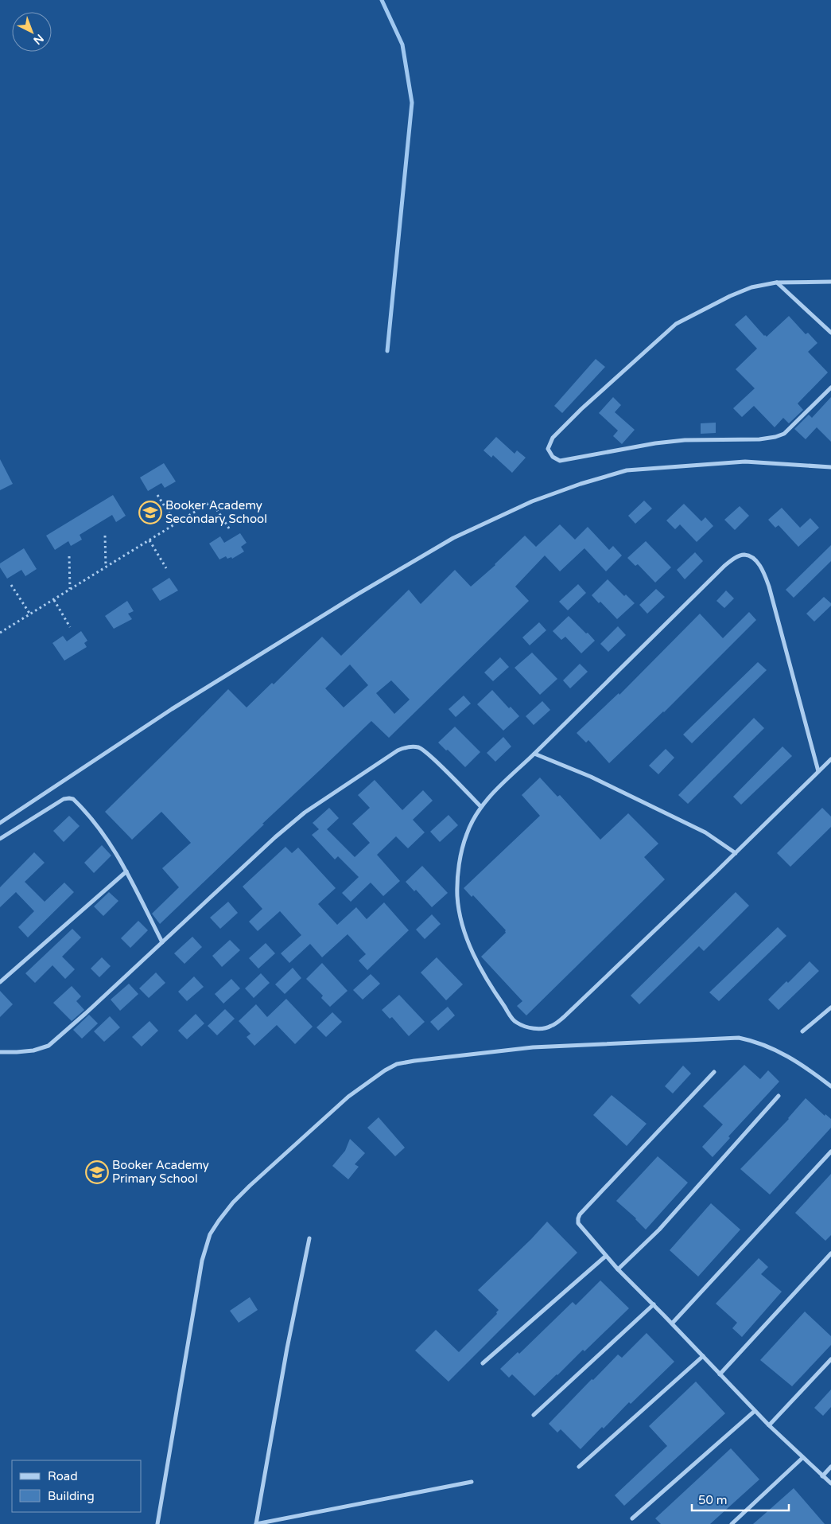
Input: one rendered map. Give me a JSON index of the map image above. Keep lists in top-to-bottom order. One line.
{"places":{"school or university":["Booker Academy Secondary School","Booker Academy Primary School"]},"legend":["Road","Building"],"scale_bar":"50 m","north":"bottom right"}
